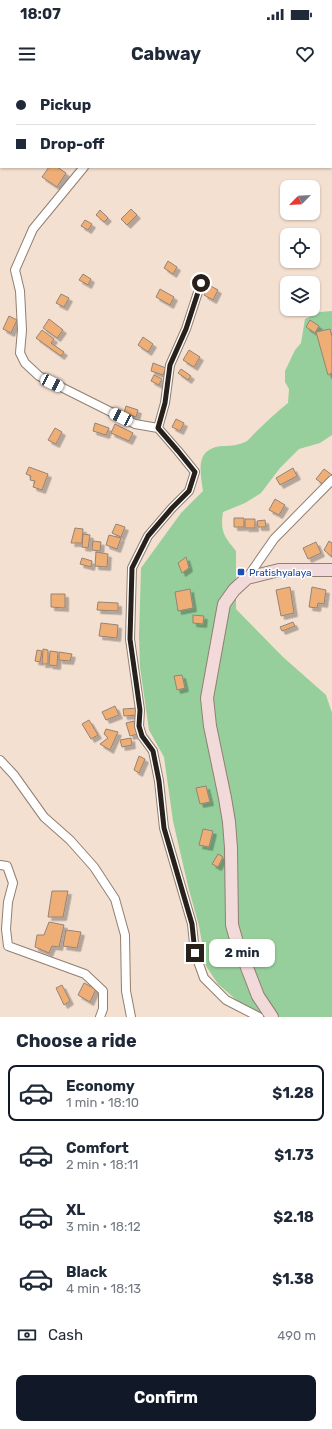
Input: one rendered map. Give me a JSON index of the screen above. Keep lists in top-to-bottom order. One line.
{"places":{"transit":["Pratishyalaya"]},"north":"bottom left","page":{"status":"18:07","header":"Cabway","banner":["Pickup","Drop-off"],"bubble":"2 min","heading":"Choose a ride","list":[{"name":"Economy","note":"1 min · 18:10","value":"$1.28"},{"name":"Comfort","note":"2 min · 18:11","value":"$1.73"},{"name":"XL","note":"3 min · 18:12","value":"$2.18"},{"name":"Black","note":"4 min · 18:13","value":"$1.38"}],"pay":["Cash","490 m"],"buttons":"Confirm"}}
